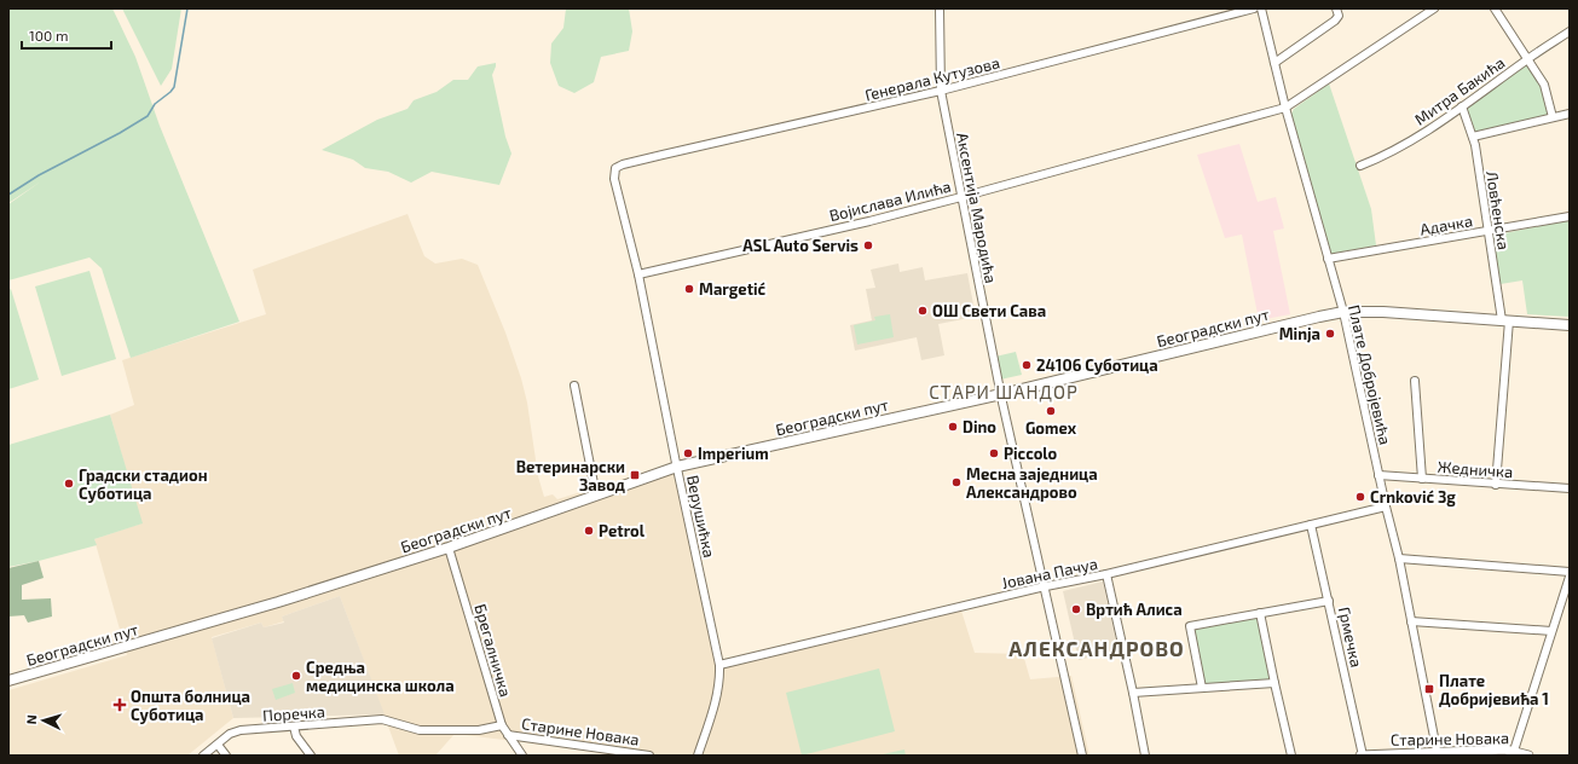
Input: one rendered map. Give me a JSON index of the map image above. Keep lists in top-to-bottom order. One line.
{"streets":{"main road":["Београдски пут"],"street":["Генерала Кутузова","Митра Бакића","Војислава Илића","Аксентија Мародића","Ловћенска","Адачка","Плате Добројевића","Жедничка","Верушићка","Јована Пачуа","Грмечка","Брегалничка","Поречка","Старине Новака"]},"crossings":[["Генерала Кутузова","Аксентија Мародића"],["Генерала Кутузова","Верушићка"],["Митра Бакића","Ловћенска"],["Војислава Илића","Аксентија Мародића"],["Војислава Илића","Плате Добројевића"],["Војислава Илића","Верушићка"],["Аксентија Мародића","Београдски пут"],["Аксентија Мародића","Јована Пачуа"],["Ловћенска","Адачка"],["Ловћенска","Београдски пут"],["Ловћенска","Жедничка"],["Адачка","Плате Добројевића"],["Београдски пут","Плате Добројевића"],["Београдски пут","Верушићка"],["Београдски пут","Брегалничка"],["Плате Добројевића","Жедничка"],["Плате Добројевића","Јована Пачуа"],["Плате Добројевића","Старине Новака"],["Верушићка","Јована Пачуа"],["Јована Пачуа","Грмечка"],["Грмечка","Старине Новака"],["Брегалничка","Старине Новака"],["Поречка","Старине Новака"]],"districts":["СТАРИ ШАНДОР","АЛЕКСАНДРОВО"],"places":{"other":["ASL Auto Servis","Margetić","ОШ Свети Сава","Minja","24106 Суботица","Gomex","Dino","Imperium","Piccolo","Месна заједница Александрово","Градски стадион Суботица","Crnković 3g","Petrol","Вртић Алиса","Средња медицинска школа"],"transit":["Ветеринарски Завод","Плате Добријевића 1"],"health":["Општа болница Суботица"]},"scale_bar":"100 m","north":"left"}
